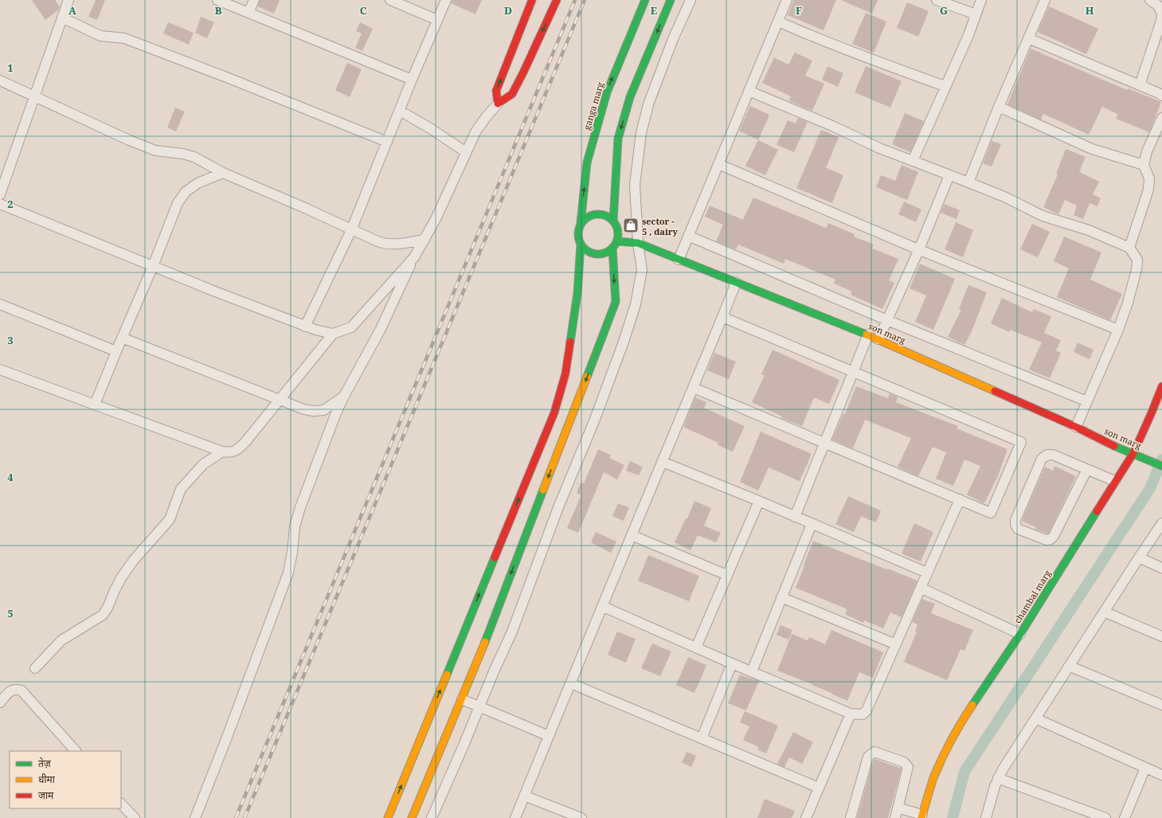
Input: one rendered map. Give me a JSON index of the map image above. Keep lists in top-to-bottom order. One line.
{"streets":{"street":["ganga marg","son marg","chambal marg"]},"crossings":[["ganga marg","son marg"],["son marg","chambal marg"]],"places":{"shop":["sector - 5 , dairy"]},"legend":["तेज़","धीमा","जाम"],"grid":{"columns":["A","B","C","D","E","F","G","H"],"rows":["1","2","3","4","5"]}}
